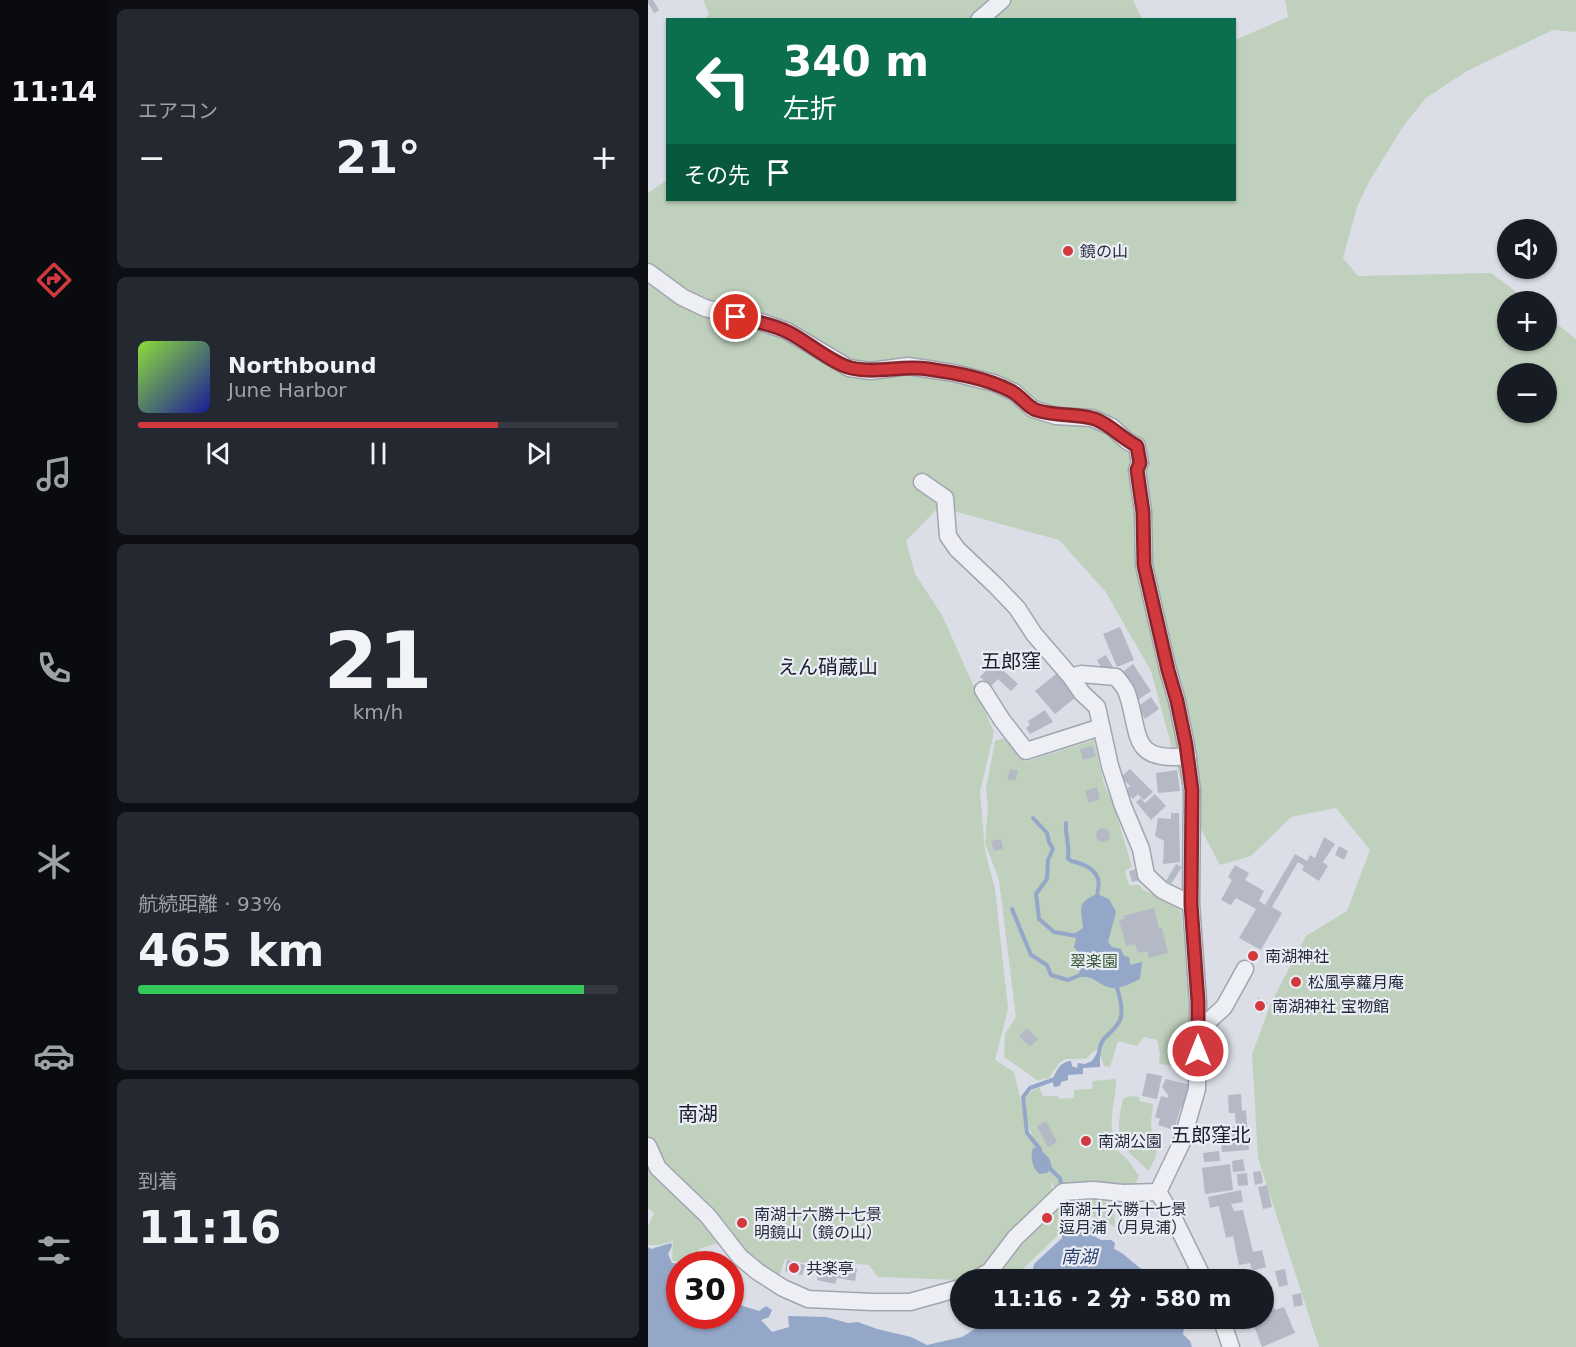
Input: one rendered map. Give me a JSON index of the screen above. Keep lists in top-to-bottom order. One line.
{"districts":["五郎窪","えん硝蔵山","南湖","五郎窪北"],"water":["南湖"],"parks":["翠楽園"],"places":["鏡の山","南湖神社","松風亭蘿月庵","南湖神社 宝物館","南湖公園","南湖十六勝十七景 逗月浦（月見浦）","南湖十六勝十七景 明鏡山（鏡の山）","共楽亭"],"page":{"tabs":"11:14","tile":["エアコン",["21","km/h"],["航続距離 · 93%","465 km"],["到着","11:16"]],"turn":["340 m","左折"],"heat":["−","21°","+"],"then":"その先","map_buttons":["+","−"],"song":["Northbound","June Harbor"],"limit":"30","trip":"11:16 · 2 分 · 580 m"}}
